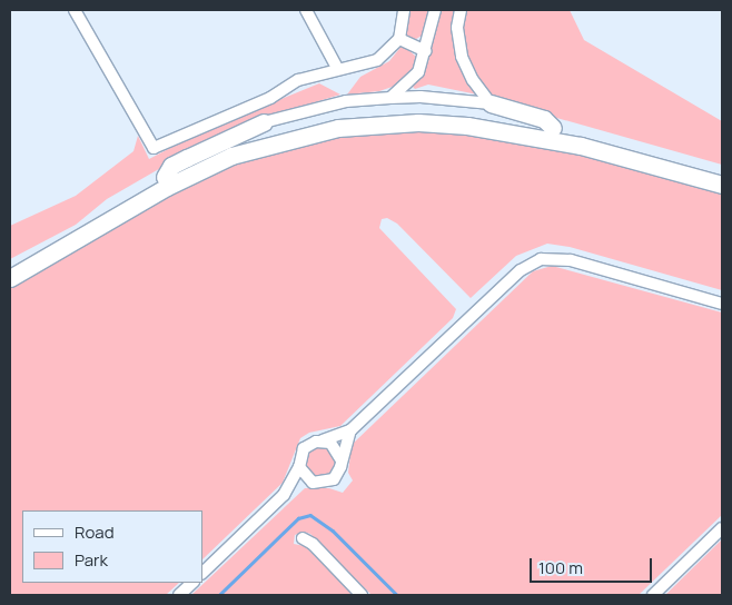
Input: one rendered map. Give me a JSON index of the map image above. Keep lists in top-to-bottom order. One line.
{"legend":["Road","Park"],"scale_bar":"100 m"}
